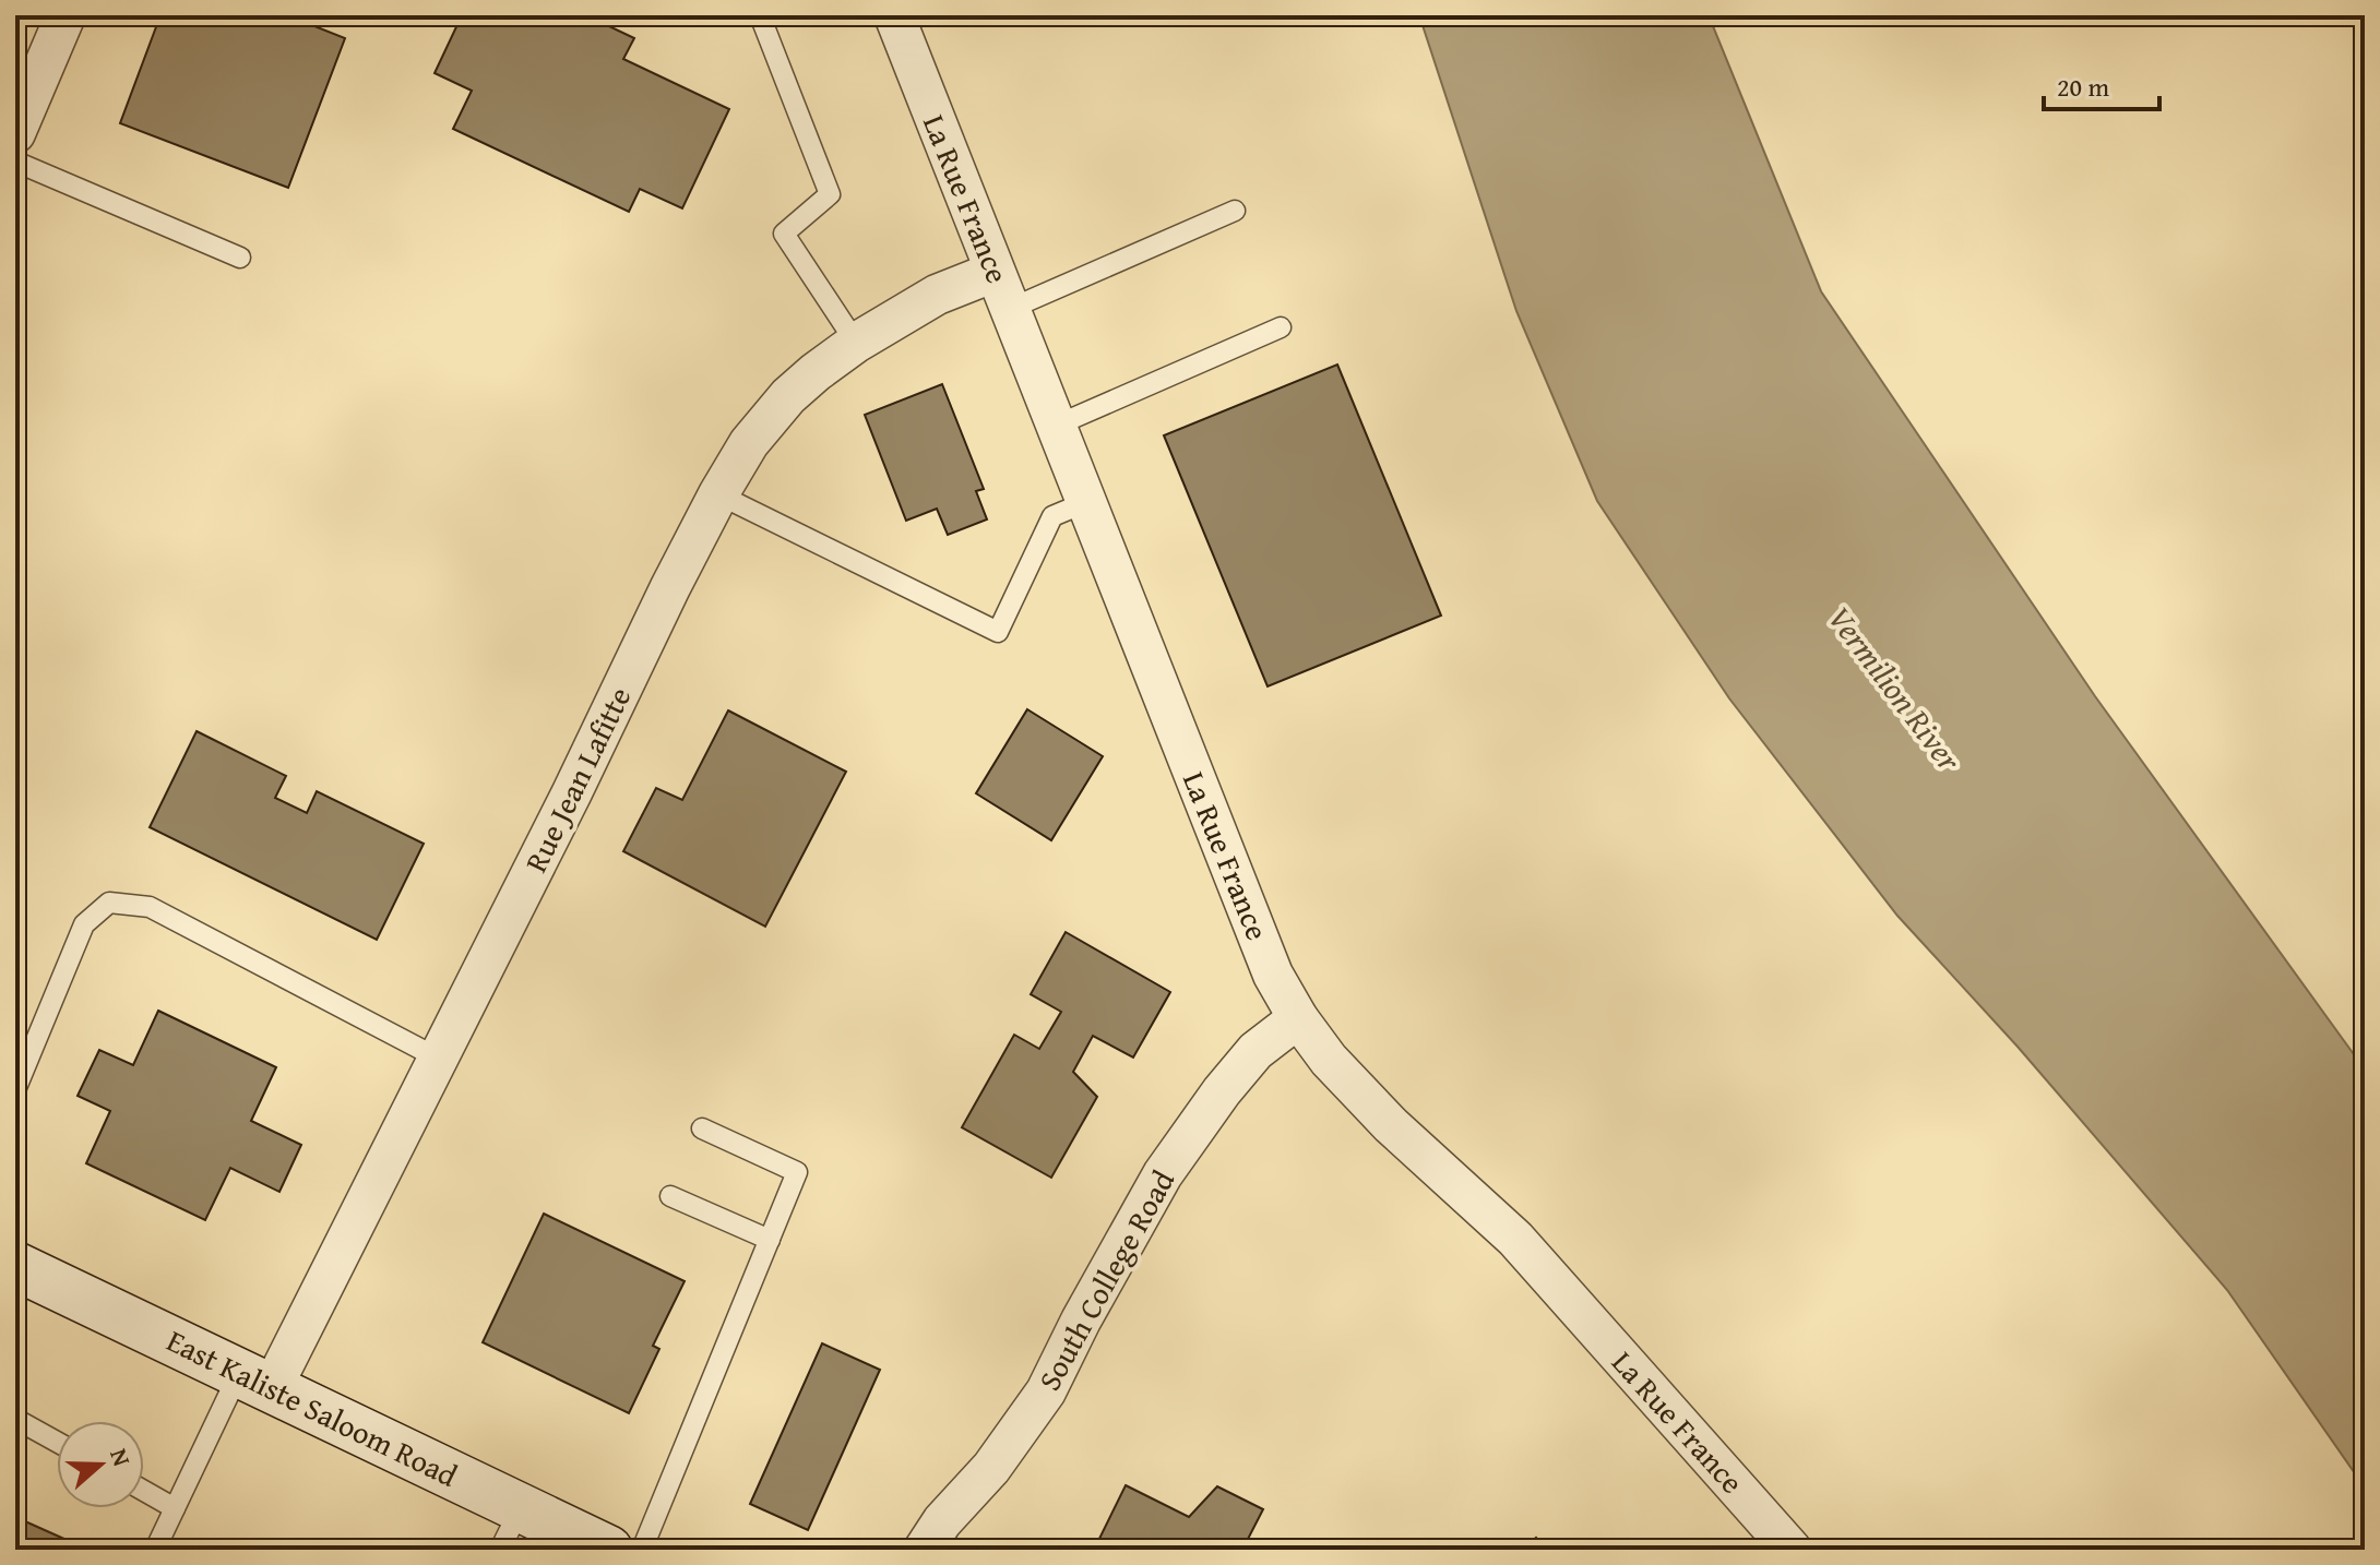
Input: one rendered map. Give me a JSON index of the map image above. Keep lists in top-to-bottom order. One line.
{"streets":{"main road":["East Kaliste Saloom Road"],"street":["La Rue France","Rue Jean Lafitte","South College Road"]},"crossings":[["La Rue France","Rue Jean Lafitte"],["La Rue France","South College Road"],["Rue Jean Lafitte","East Kaliste Saloom Road"]],"water":["Vermilion River"],"scale_bar":"20 m","north":"right"}
